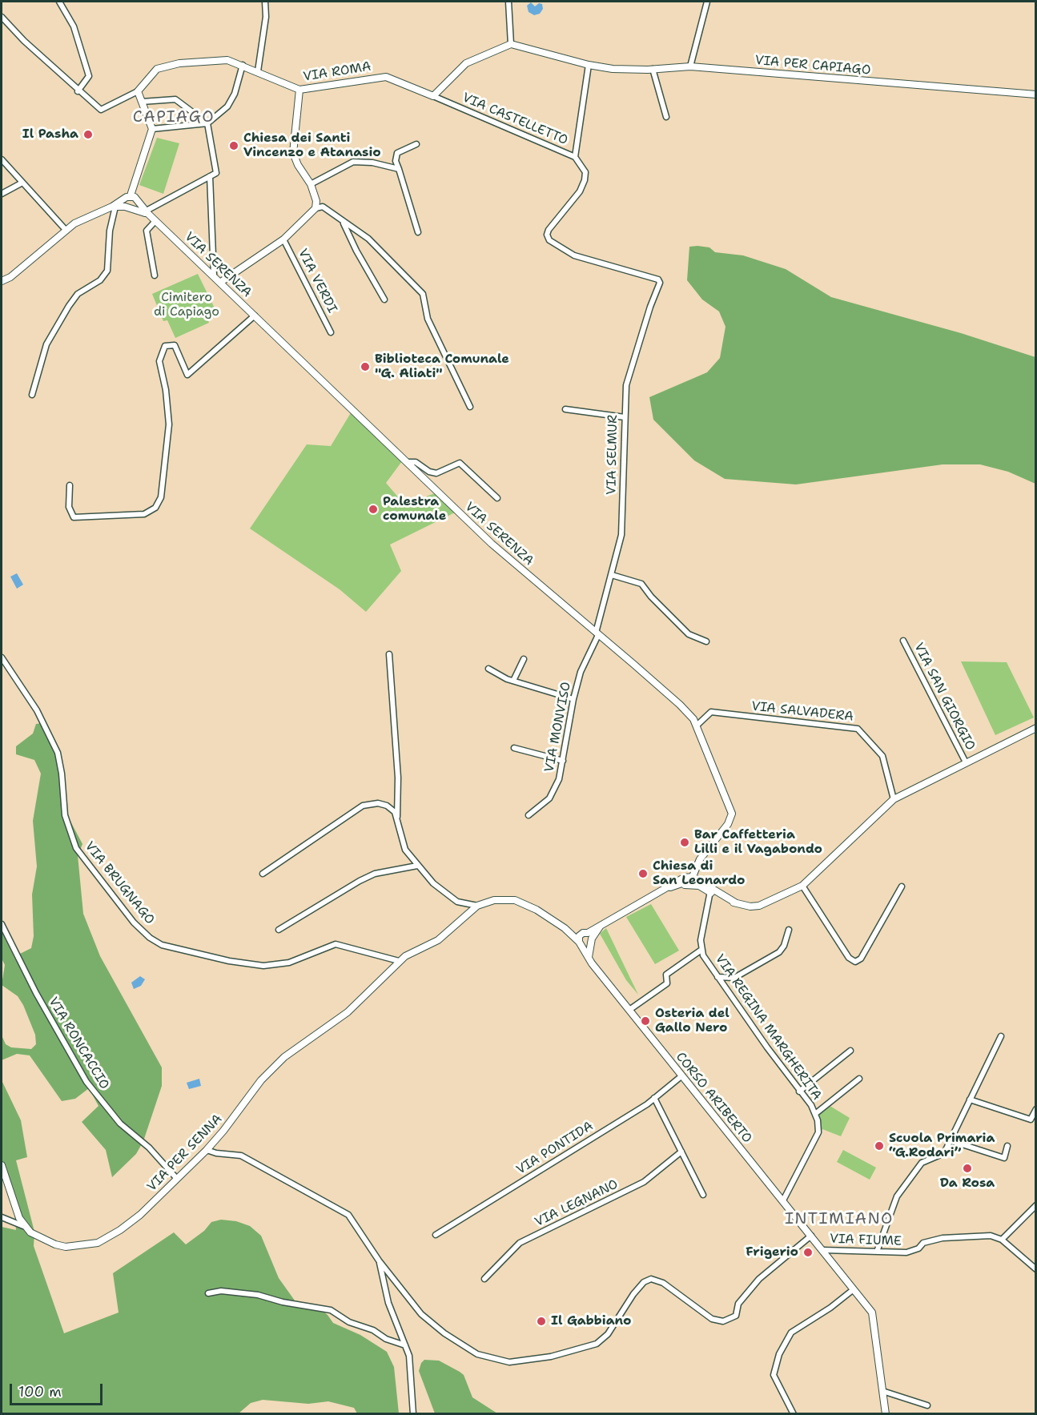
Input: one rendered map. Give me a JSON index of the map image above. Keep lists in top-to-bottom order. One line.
{"streets":{"street":["VIA PER CAPIAGO","VIA ROMA","VIA CASTELLETTO","VIA SERENZA","VIA VERDI","VIA SELMUR","VIA SAN GIORGIO","VIA SALVADERA","VIA MONVISO","VIA BRUGNAGO","VIA REGINA MARGHERITA","VIA RONCACCIO","CORSO ARIBERTO","VIA PONTIDA","VIA PER SENNA","VIA LEGNANO","VIA FIUME"]},"crossings":[["VIA ROMA","VIA CASTELLETTO"],["VIA CASTELLETTO","VIA SELMUR"],["VIA SERENZA","VIA SELMUR"],["VIA SERENZA","VIA SALVADERA"],["VIA SERENZA","VIA MONVISO"],["VIA SELMUR","VIA MONVISO"],["VIA BRUGNAGO","VIA PER SENNA"],["VIA REGINA MARGHERITA","CORSO ARIBERTO"],["VIA RONCACCIO","VIA PER SENNA"],["CORSO ARIBERTO","VIA PONTIDA"],["CORSO ARIBERTO","VIA FIUME"]],"districts":["CAPIAGO","INTIMIANO"],"parks":["Cimitero di Capiago"],"places":["Il Pasha","Chiesa dei Santi Vincenzo e Atanasio","Biblioteca Comunale \"G. Aliati\"","Palestra comunale","Bar Caffetteria Lilli e il Vagabondo","Chiesa di San Leonardo","Osteria del Gallo Nero","Scuola Primaria “G.Rodari”","Da Rosa","Frigerio","Il Gabbiano"],"scale_bar":"100 m"}
